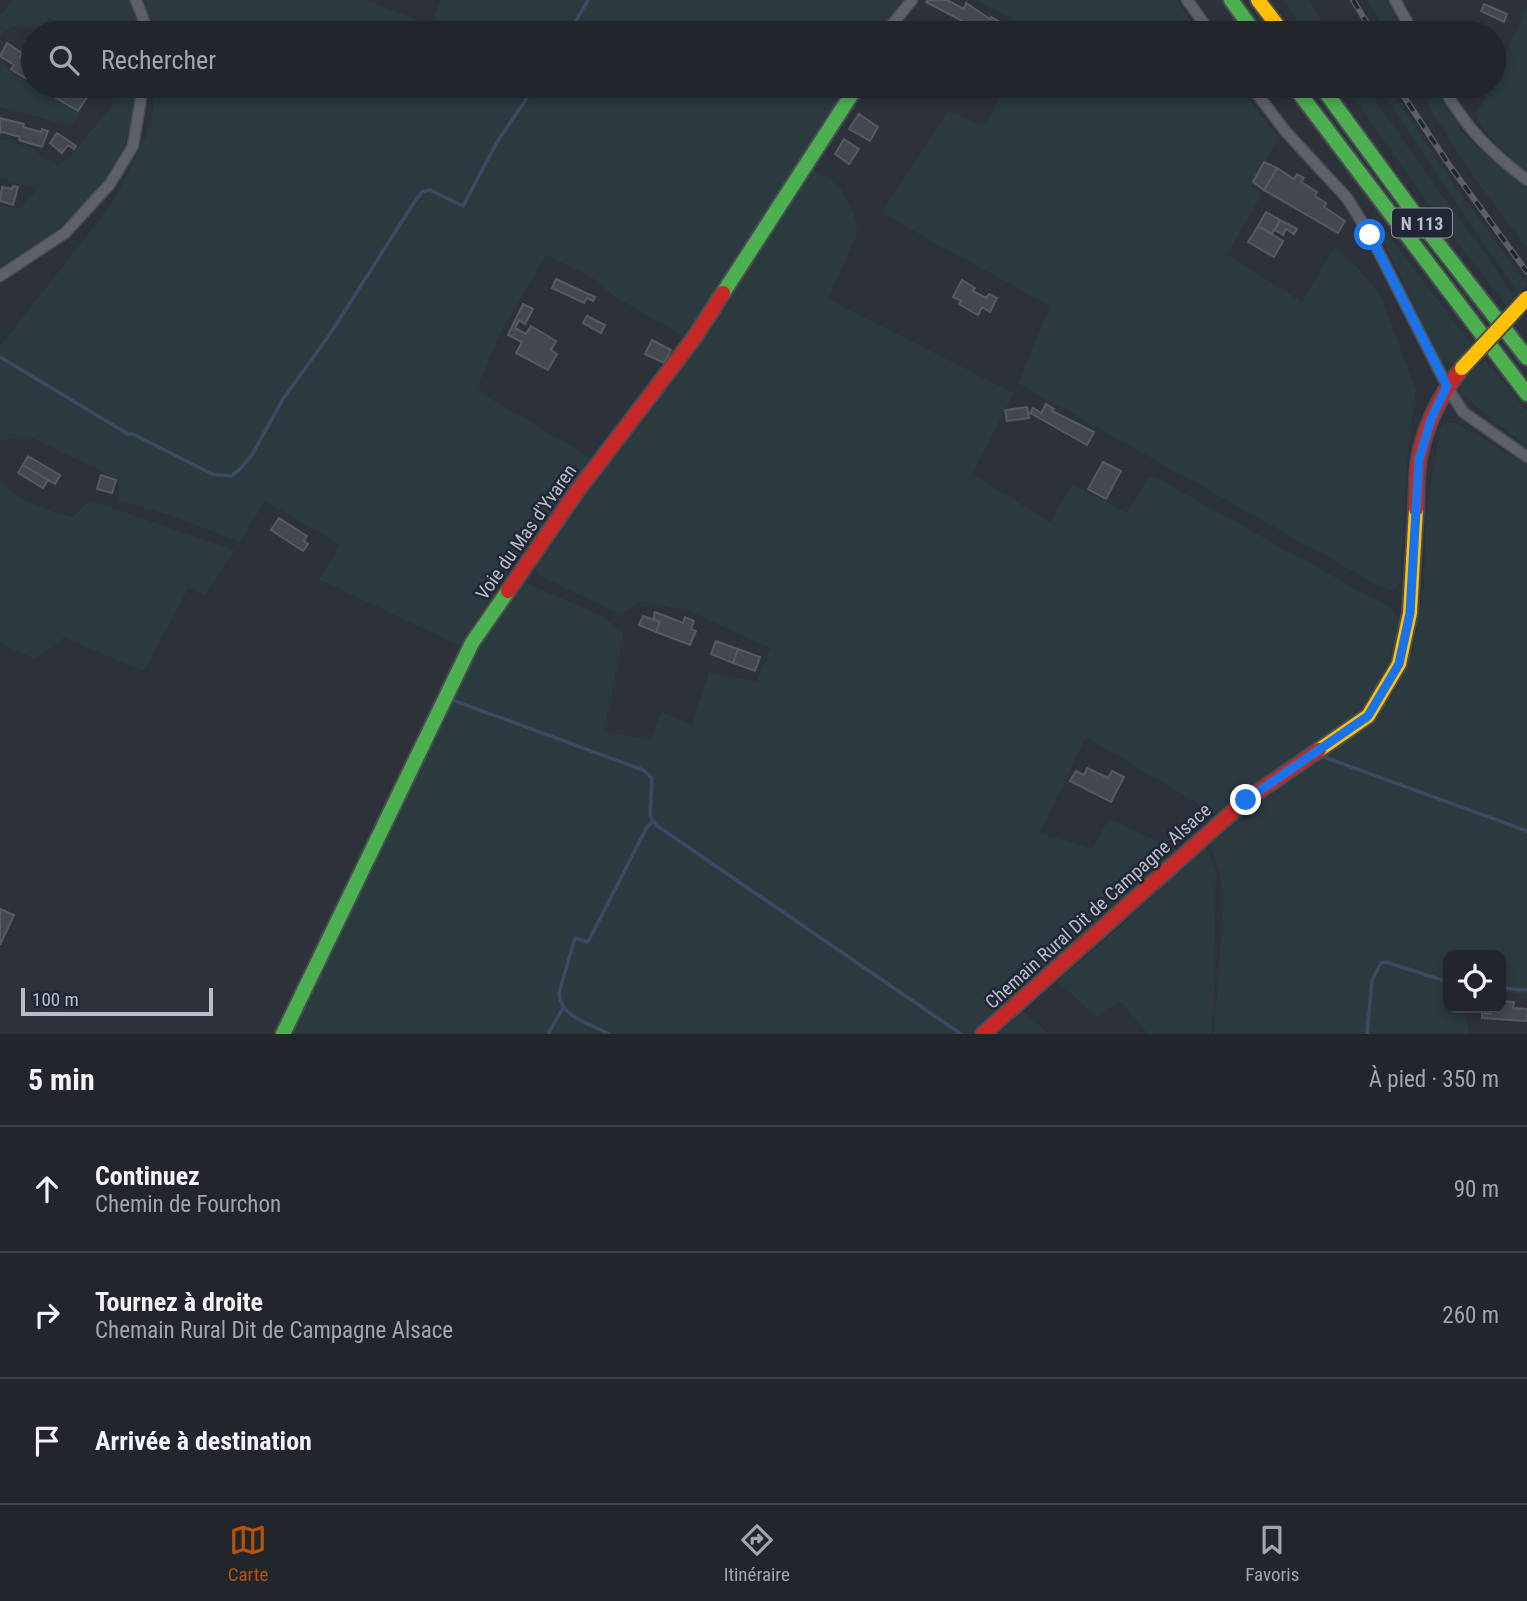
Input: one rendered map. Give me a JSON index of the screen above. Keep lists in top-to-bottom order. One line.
{"streets":{"main road":["N 113","Voie du Mas d'Yvaren","Chemain Rural Dit de Campagne Alsace"]},"scale_bar":"100 m","page":{"search":"Rechercher","scale":"100 m","heading":["5 min","À pied · 350 m"],"list":[["Continuez","Chemin de Fourchon","90 m"],["Tournez à droite","Chemain Rural Dit de Campagne Alsace","260 m"],"Arrivée à destination"],"nav":["Carte","Itinéraire","Favoris"]}}
